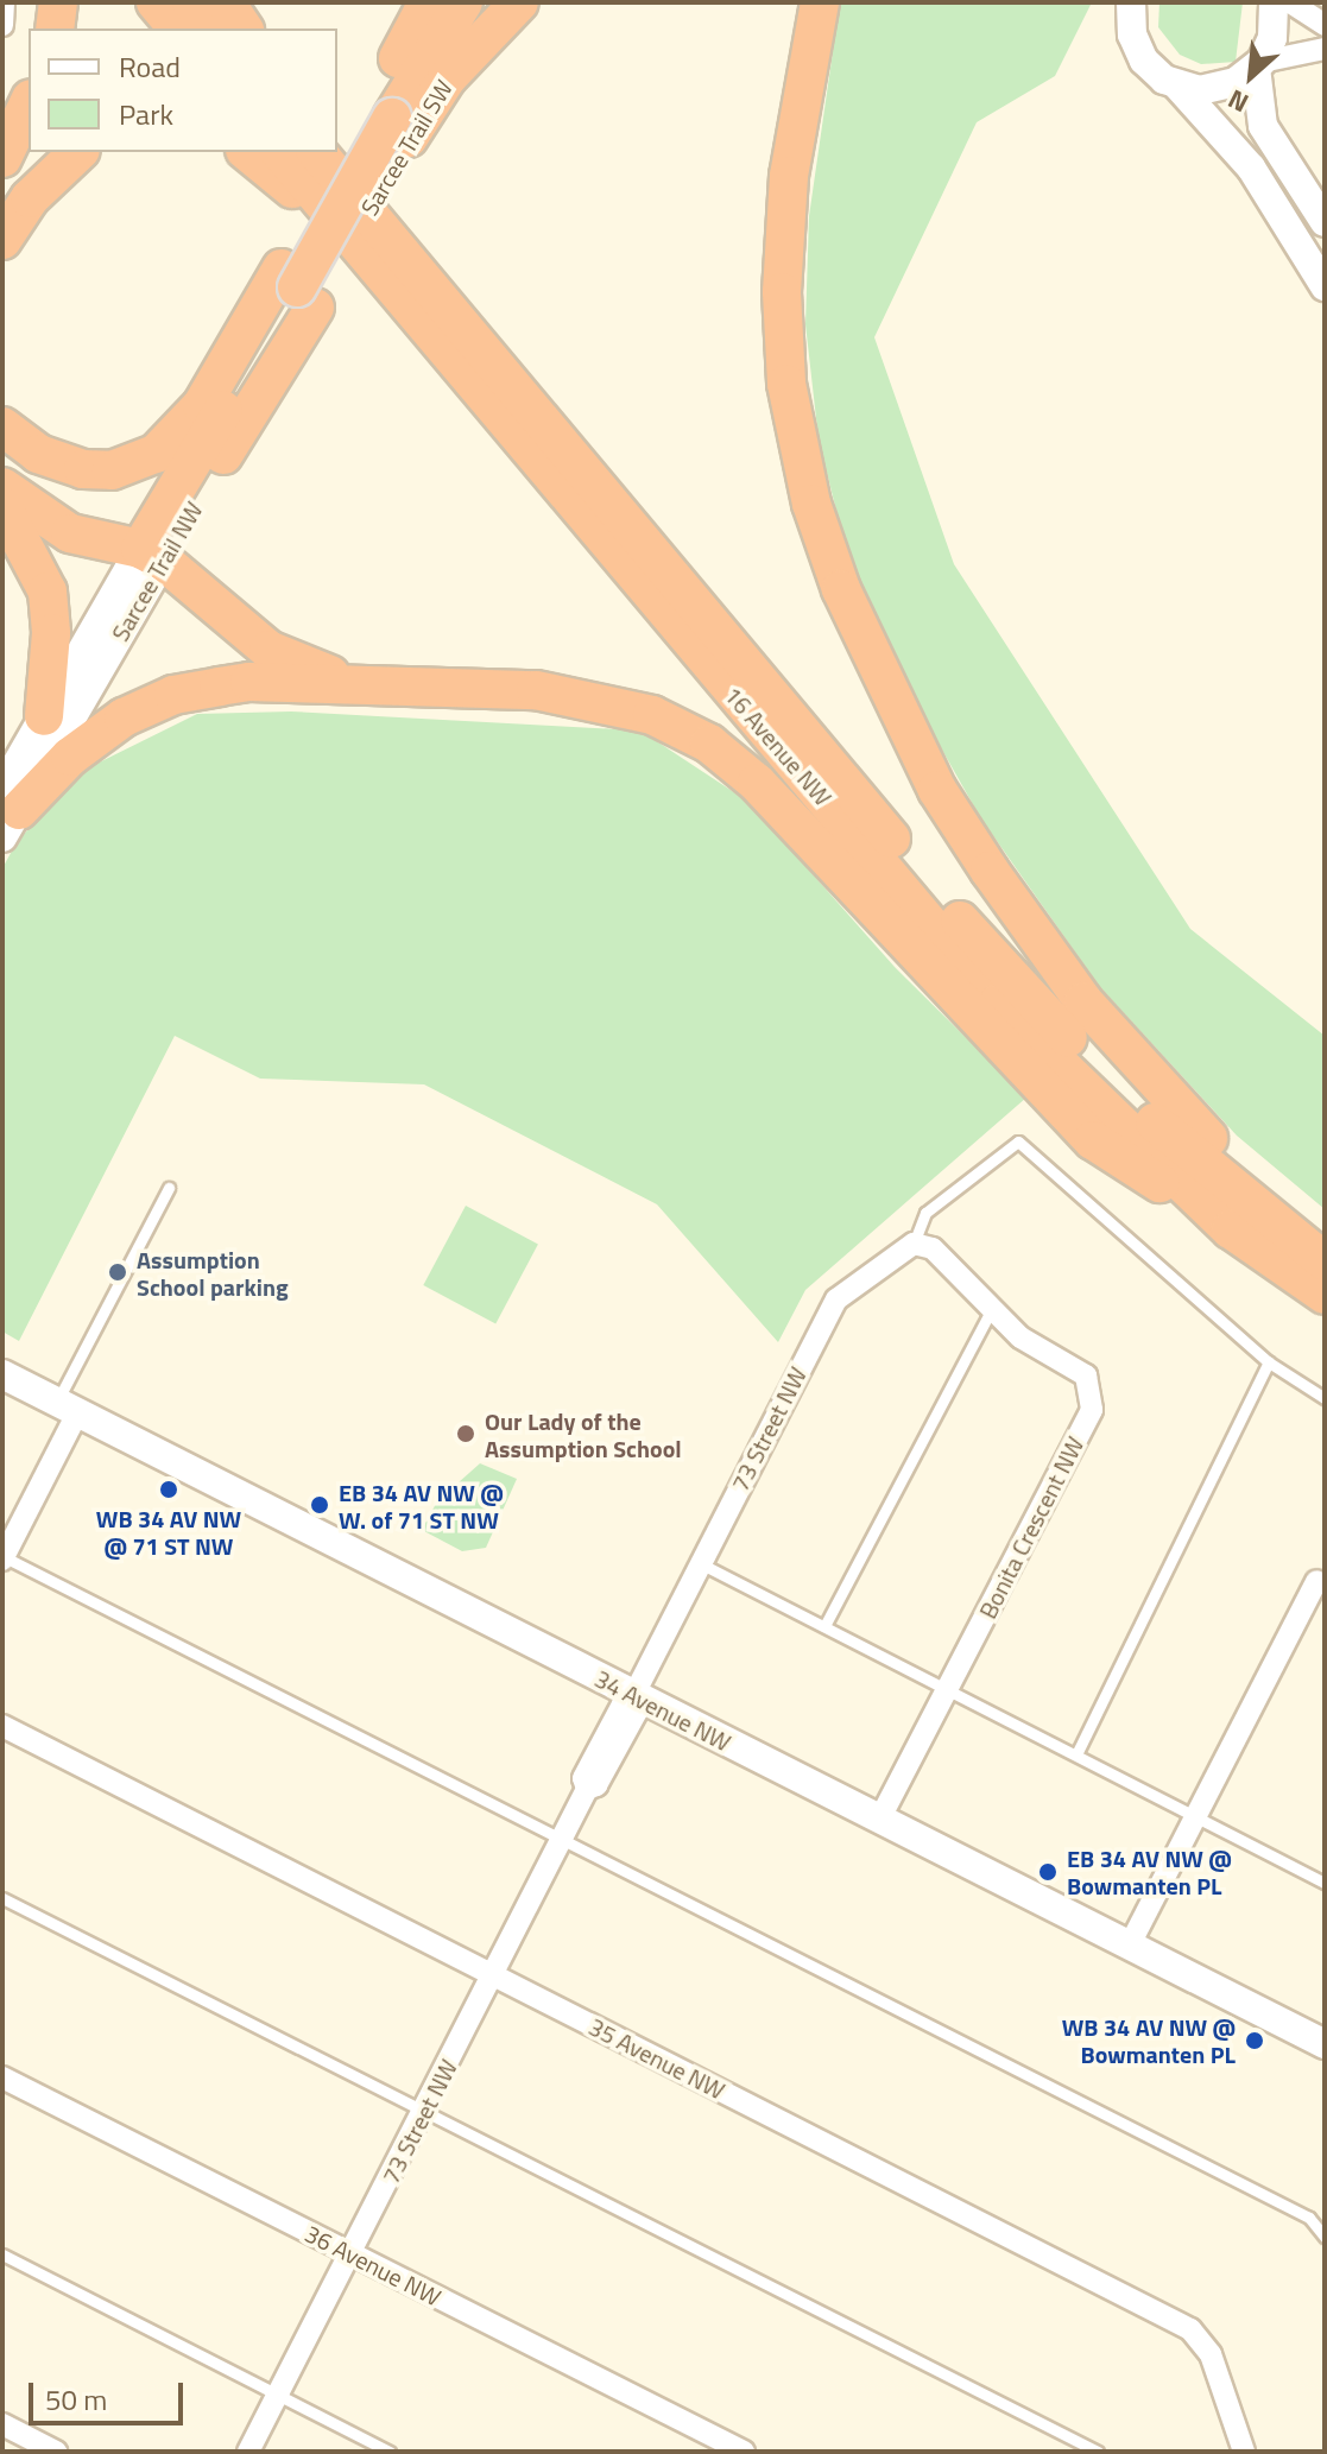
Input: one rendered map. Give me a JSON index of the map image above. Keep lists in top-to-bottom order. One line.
{"streets":{"highway":["Sarcee Trail SW","Sarcee Trail NW","16 Avenue NW"],"street":["73 Street NW","Bonita Crescent NW","34 Avenue NW","35 Avenue NW","36 Avenue NW"]},"crossings":[["Sarcee Trail SW","Sarcee Trail NW"],["73 Street NW","Bonita Crescent NW"],["73 Street NW","34 Avenue NW"],["73 Street NW","35 Avenue NW"],["73 Street NW","36 Avenue NW"],["Bonita Crescent NW","34 Avenue NW"]],"places":["Assumption School parking","Our Lady of the Assumption School","WB 34 AV NW @ 71 ST NW","EB 34 AV NW @ W. of 71 ST NW","EB 34 AV NW @ Bowmanten PL","WB 34 AV NW @ Bowmanten PL"],"legend":["Road","Park"],"scale_bar":"50 m","north":"bottom left"}
